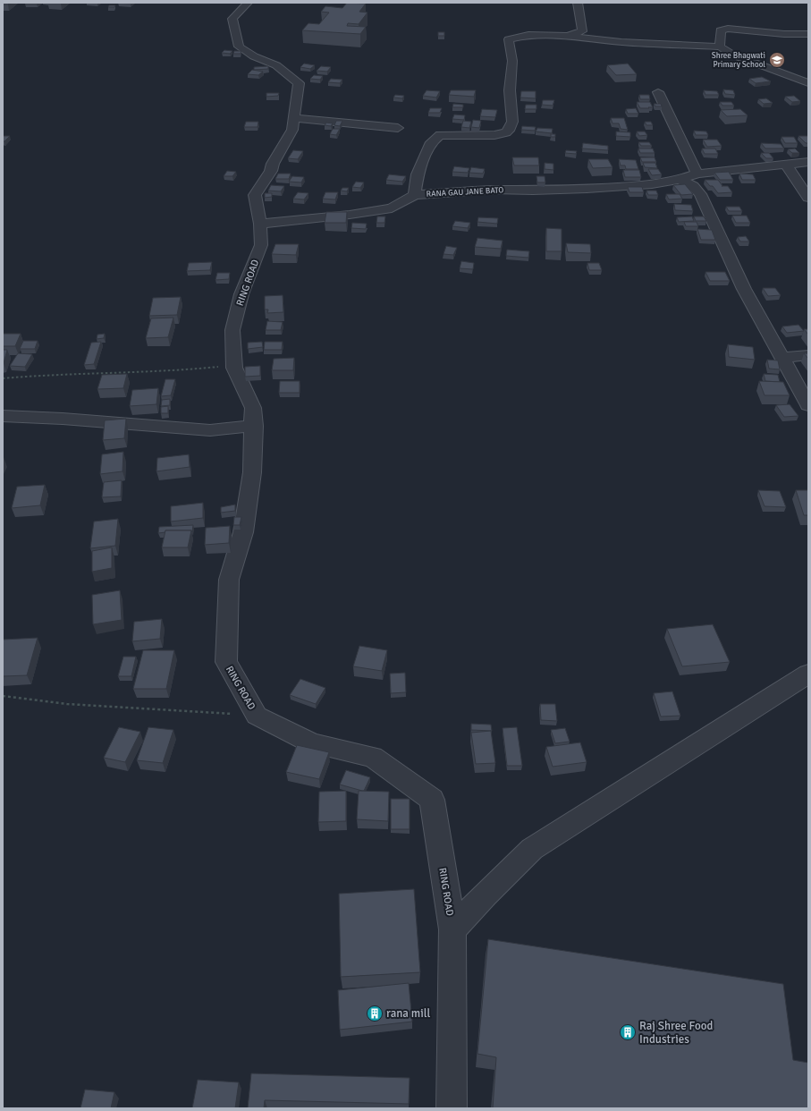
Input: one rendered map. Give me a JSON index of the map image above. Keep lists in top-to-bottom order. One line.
{"streets":{"street":["RANA GAU JANE BATO","RING ROAD"]},"crossings":[["RANA GAU JANE BATO","RING ROAD"]],"places":{"school or university":["Shree Bhagwati Primary School"],"building":["rana mill","Raj Shree Food Industries"]}}
